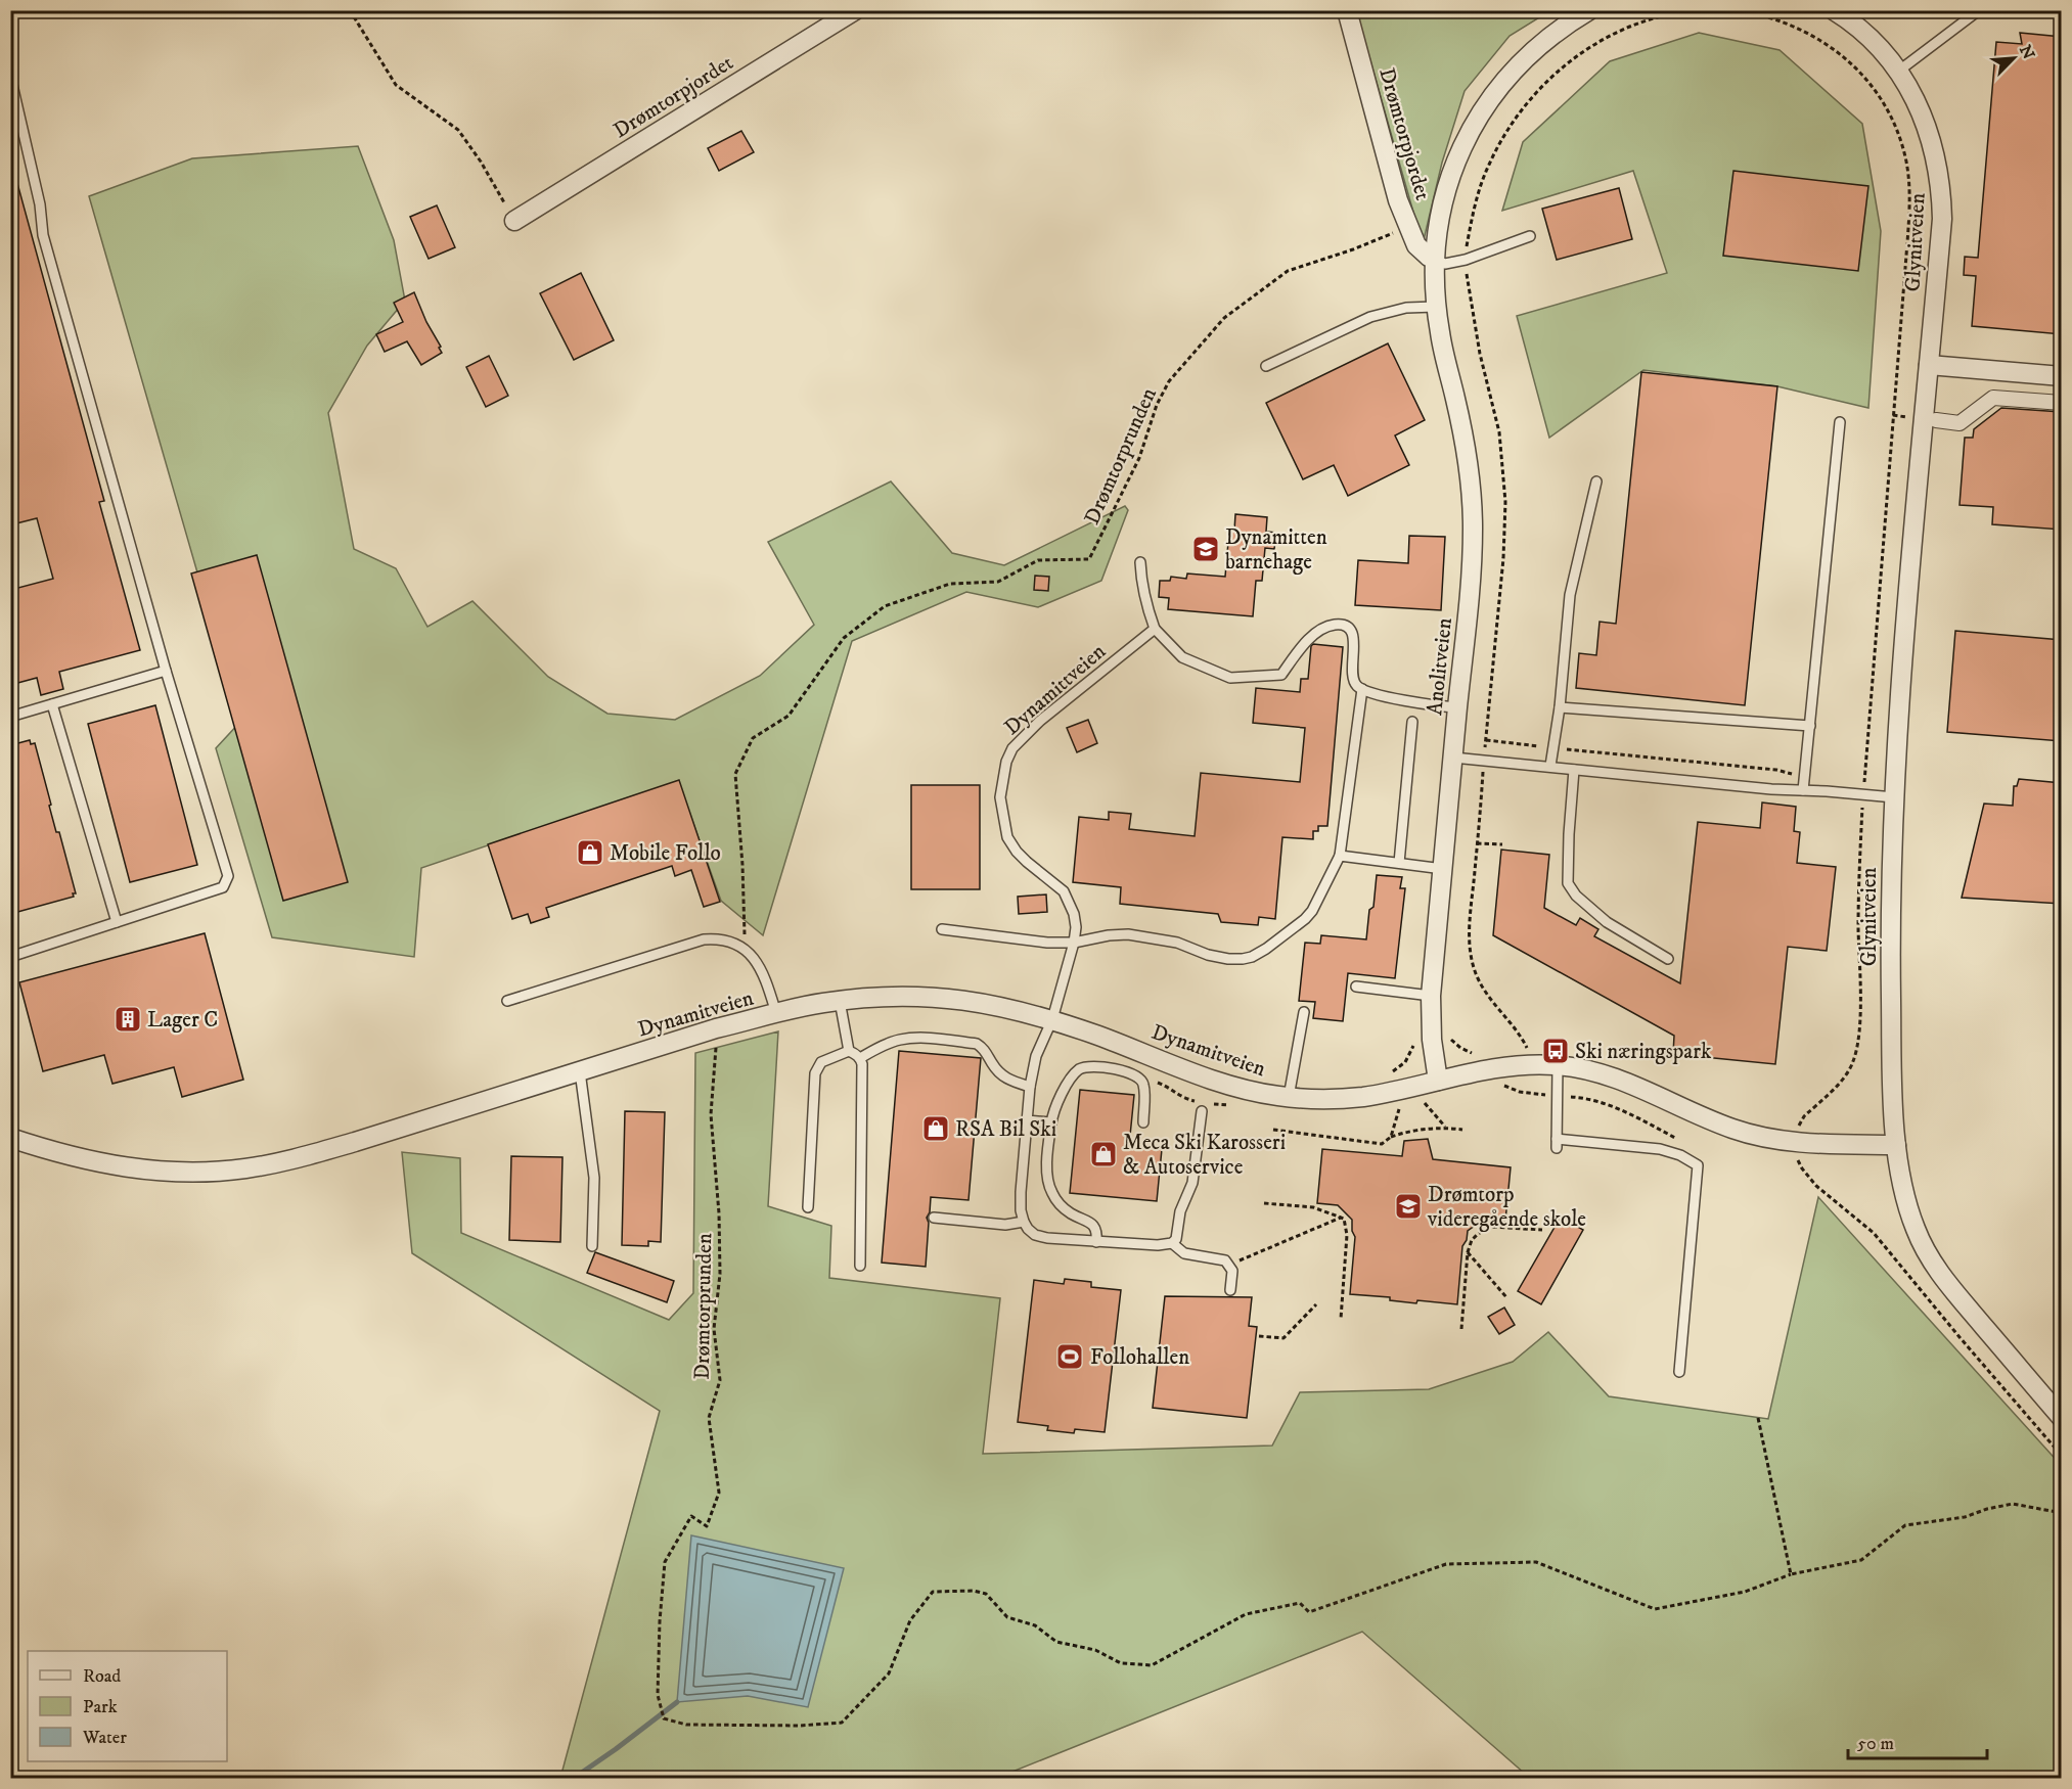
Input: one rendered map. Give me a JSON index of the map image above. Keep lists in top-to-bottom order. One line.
{"streets":{"street":["Drømtorpjordet","Glynitveien","Anolitveien","Dynamitveien"],"lane":["Dynamittveien"],"path":["Drømtorprunden"]},"crossings":[["Drømtorpjordet","Drømtorprunden"],["Drømtorpjordet","Anolitveien"],["Drømtorprunden","Dynamitveien"],["Anolitveien","Dynamitveien"],["Dynamittveien","Dynamitveien"]],"places":{"school or university":["Dynamitten barnehage","Drømtorp videregående skole"],"shop":["Mobile Follo","RSA Bil Ski","Meca Ski Karosseri & Autoservice"],"building":["Lager C"],"bus stop":["Ski næringspark"],"sports":["Follohallen"]},"legend":["Road","Park","Water"],"scale_bar":"50 m","north":"top right"}
